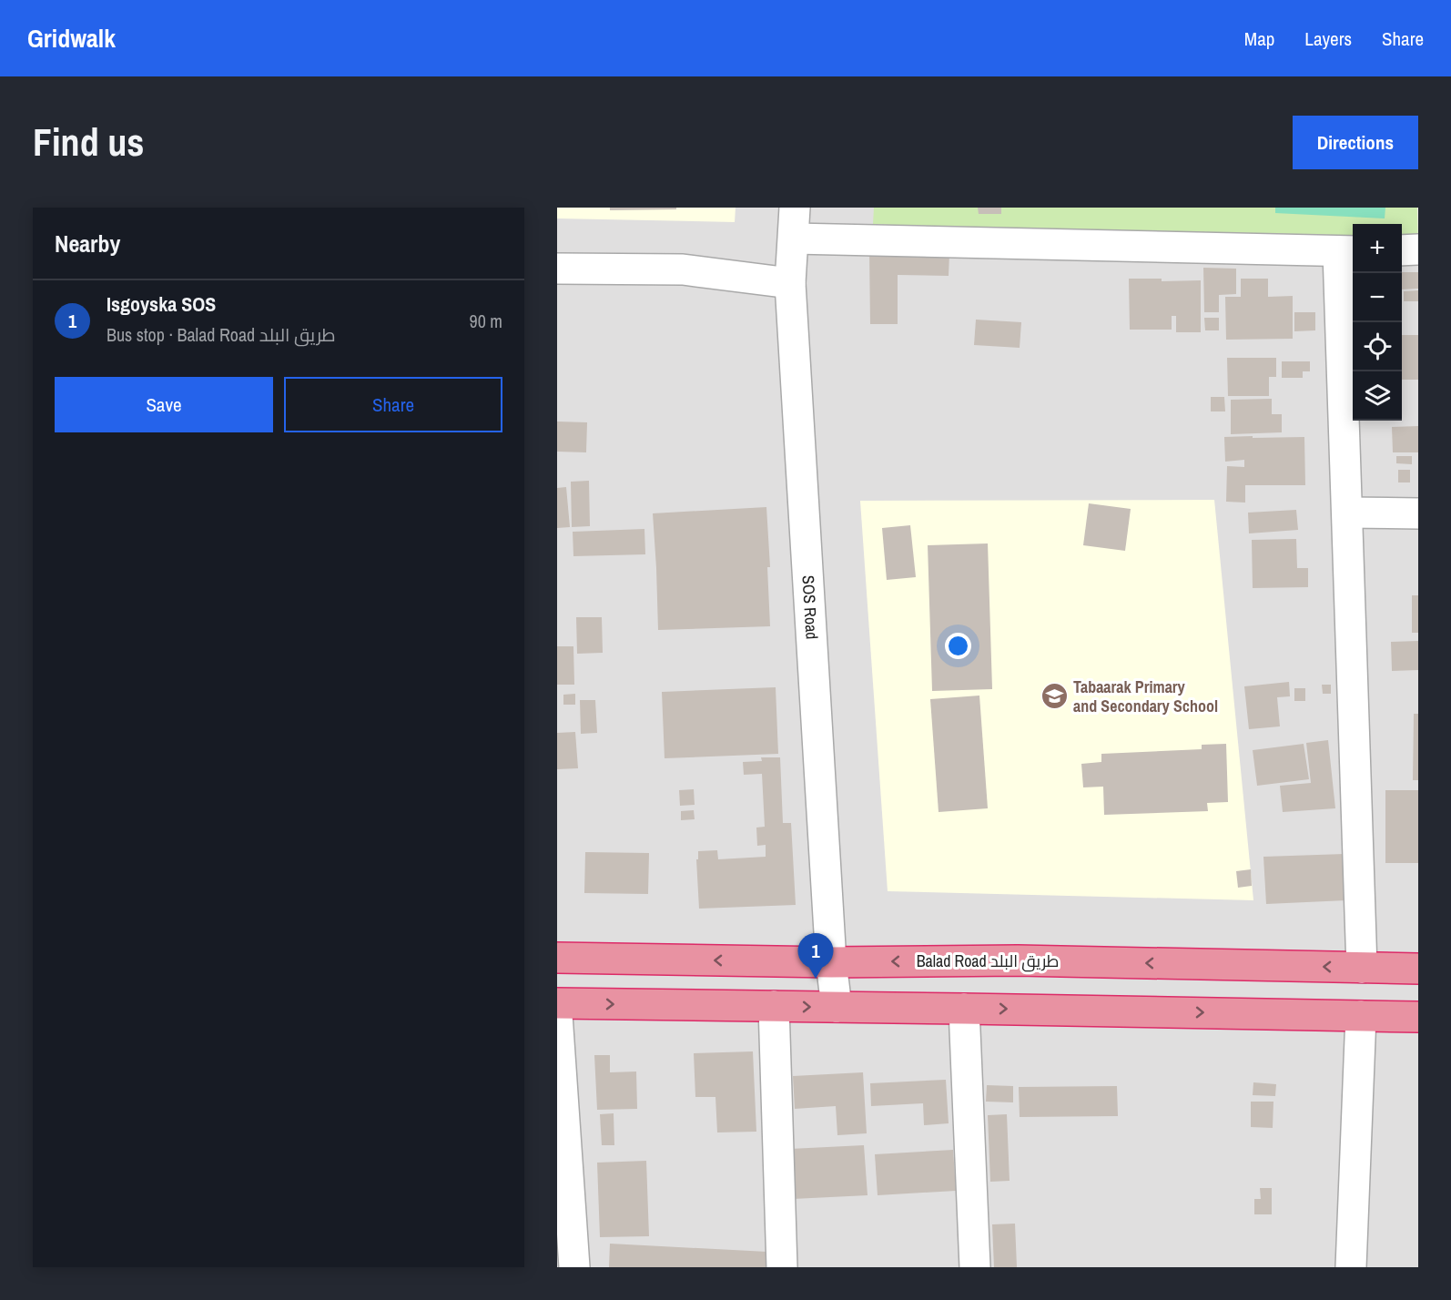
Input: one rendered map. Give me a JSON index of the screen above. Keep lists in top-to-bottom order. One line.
{"streets":{"highway":["Balad Road طريق البلد"],"street":["SOS Road"]},"crossings":[["SOS Road","Balad Road طريق البلد"]],"places":{"school or university":["Tabaarak Primary and Secondary School"]},"page":{"header":"Gridwalk","nav":["Map","Layers","Share"],"buttons":["Directions",["Save","Share"]],"title":"Find us","heading":"Nearby","map_buttons":["+","−"],"list":[{"mark":"1","name":"Isgoyska SOS","note":"Bus stop · Balad Road طريق البلد","value":"90 m"}],"pins":"1"}}
